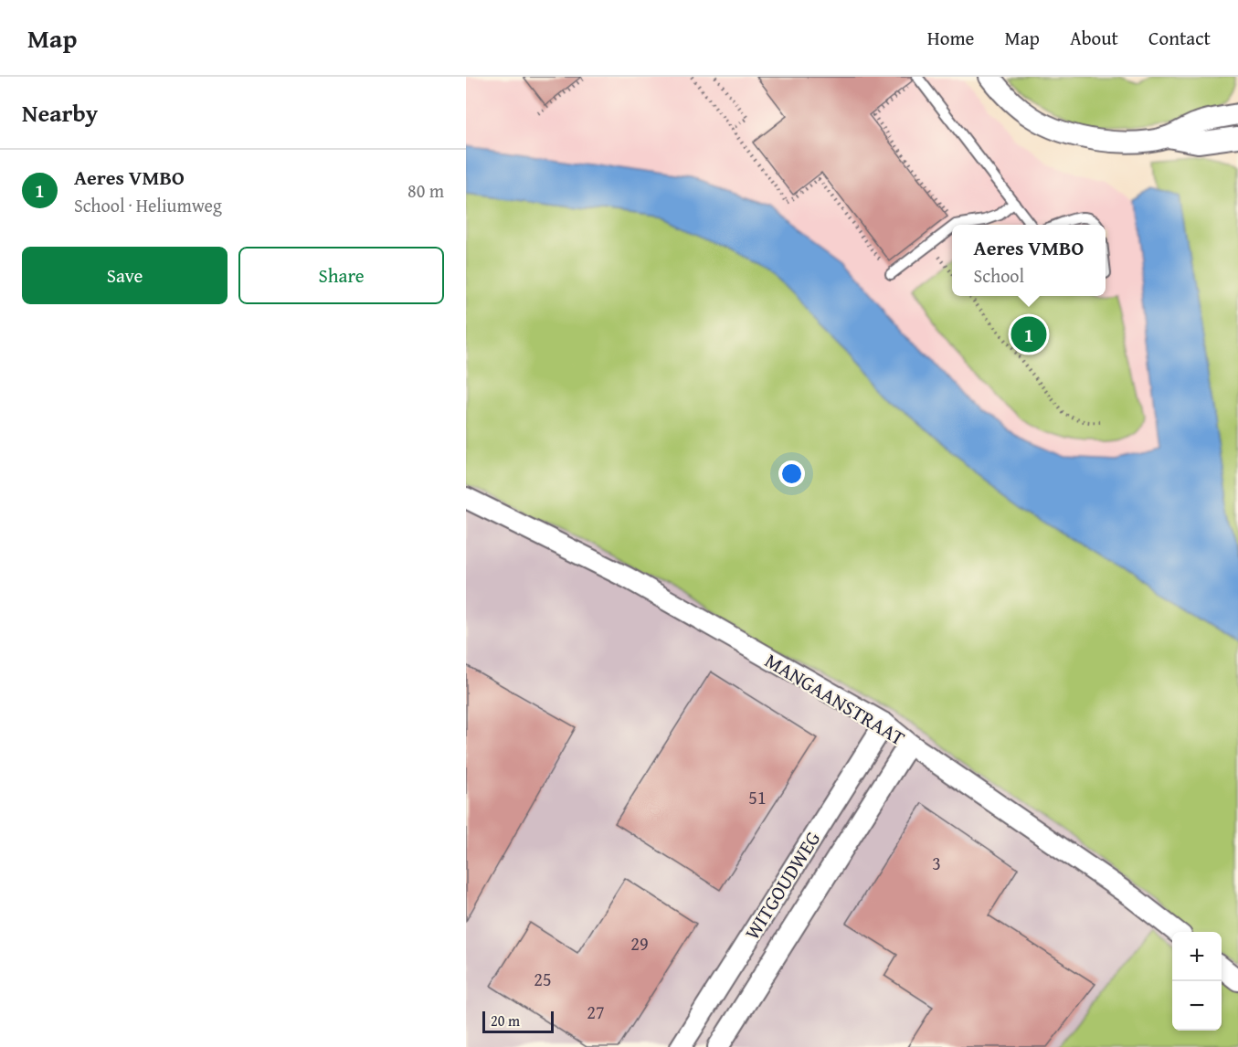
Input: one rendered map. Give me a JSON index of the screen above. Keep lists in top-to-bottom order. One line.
{"streets":{"street":["MANGAANSTRAAT","WITGOUDWEG"]},"crossings":[["MANGAANSTRAAT","WITGOUDWEG"]],"house_numbers":["51","3","29","25","27"],"scale_bar":"20 m","page":{"header":"Map","nav":["Home","Map","About","Contact"],"heading":"Nearby","list":[{"mark":"1","name":"Aeres VMBO","note":"School · Heliumweg","value":"80 m"}],"popup":["Aeres VMBO","School"],"buttons":["Save","Share"],"pins":"1","map_buttons":["+","−"],"scale":"20 m"}}
